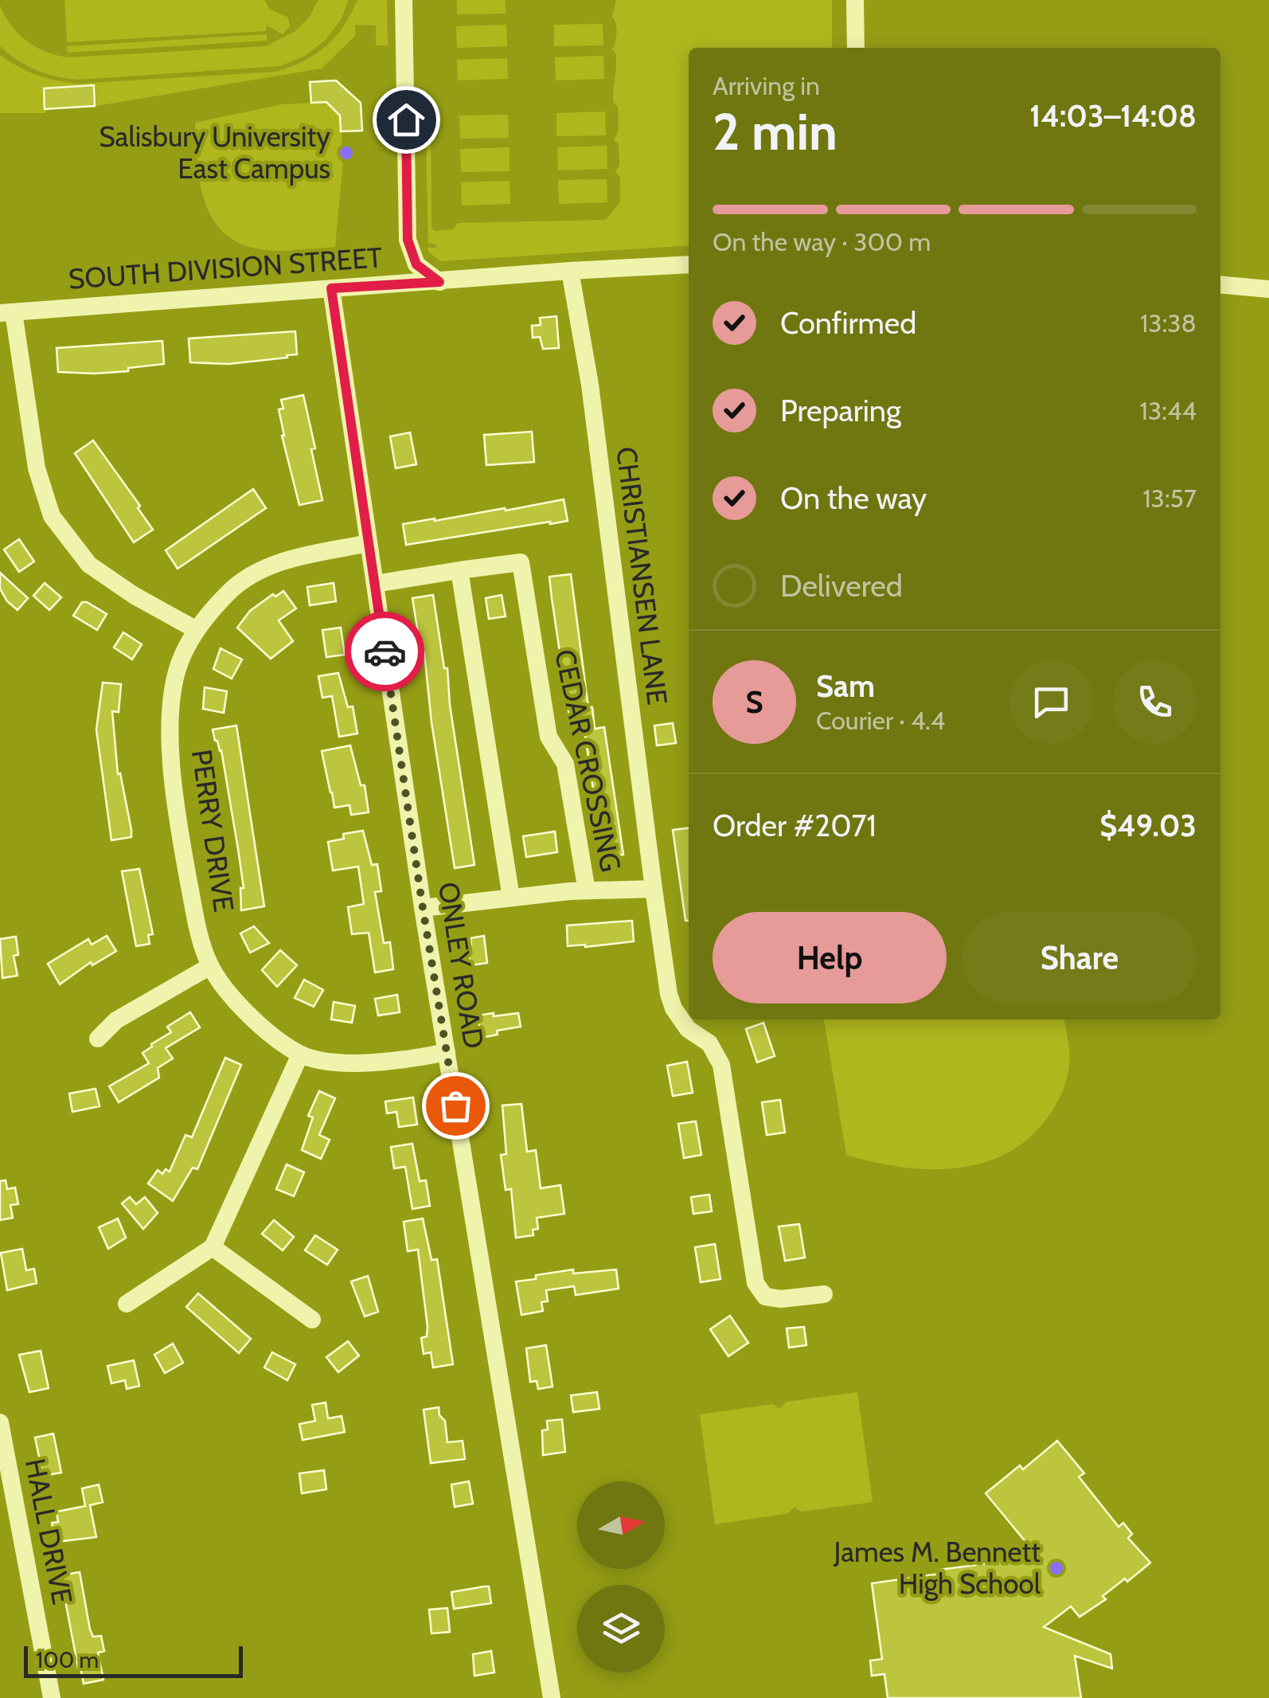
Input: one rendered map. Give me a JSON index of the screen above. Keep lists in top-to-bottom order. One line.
{"streets":{"street":["SOUTH DIVISION STREET","CHRISTIANSEN LANE","CEDAR CROSSING","PERRY DRIVE","ONLEY ROAD","HALL DRIVE"]},"crossings":[["SOUTH DIVISION STREET","CHRISTIANSEN LANE"],["SOUTH DIVISION STREET","ONLEY ROAD"],["CHRISTIANSEN LANE","CEDAR CROSSING"],["CEDAR CROSSING","ONLEY ROAD"],["PERRY DRIVE","ONLEY ROAD"]],"places":["Salisbury University East Campus","James M. Bennett High School"],"scale_bar":"100 m","north":"right","page":{"heading":["2 min","Arriving in","14:03–14:08"],"panel":["Sam","Courier · 4.4","Order #2071","$49.03"],"bar":"On the way · 300 m","list":[["Confirmed","13:38"],["Preparing","13:44"],["On the way","13:57"],"Delivered"],"round":"S","buttons":["Help","Share"],"scale":"100 m"}}
